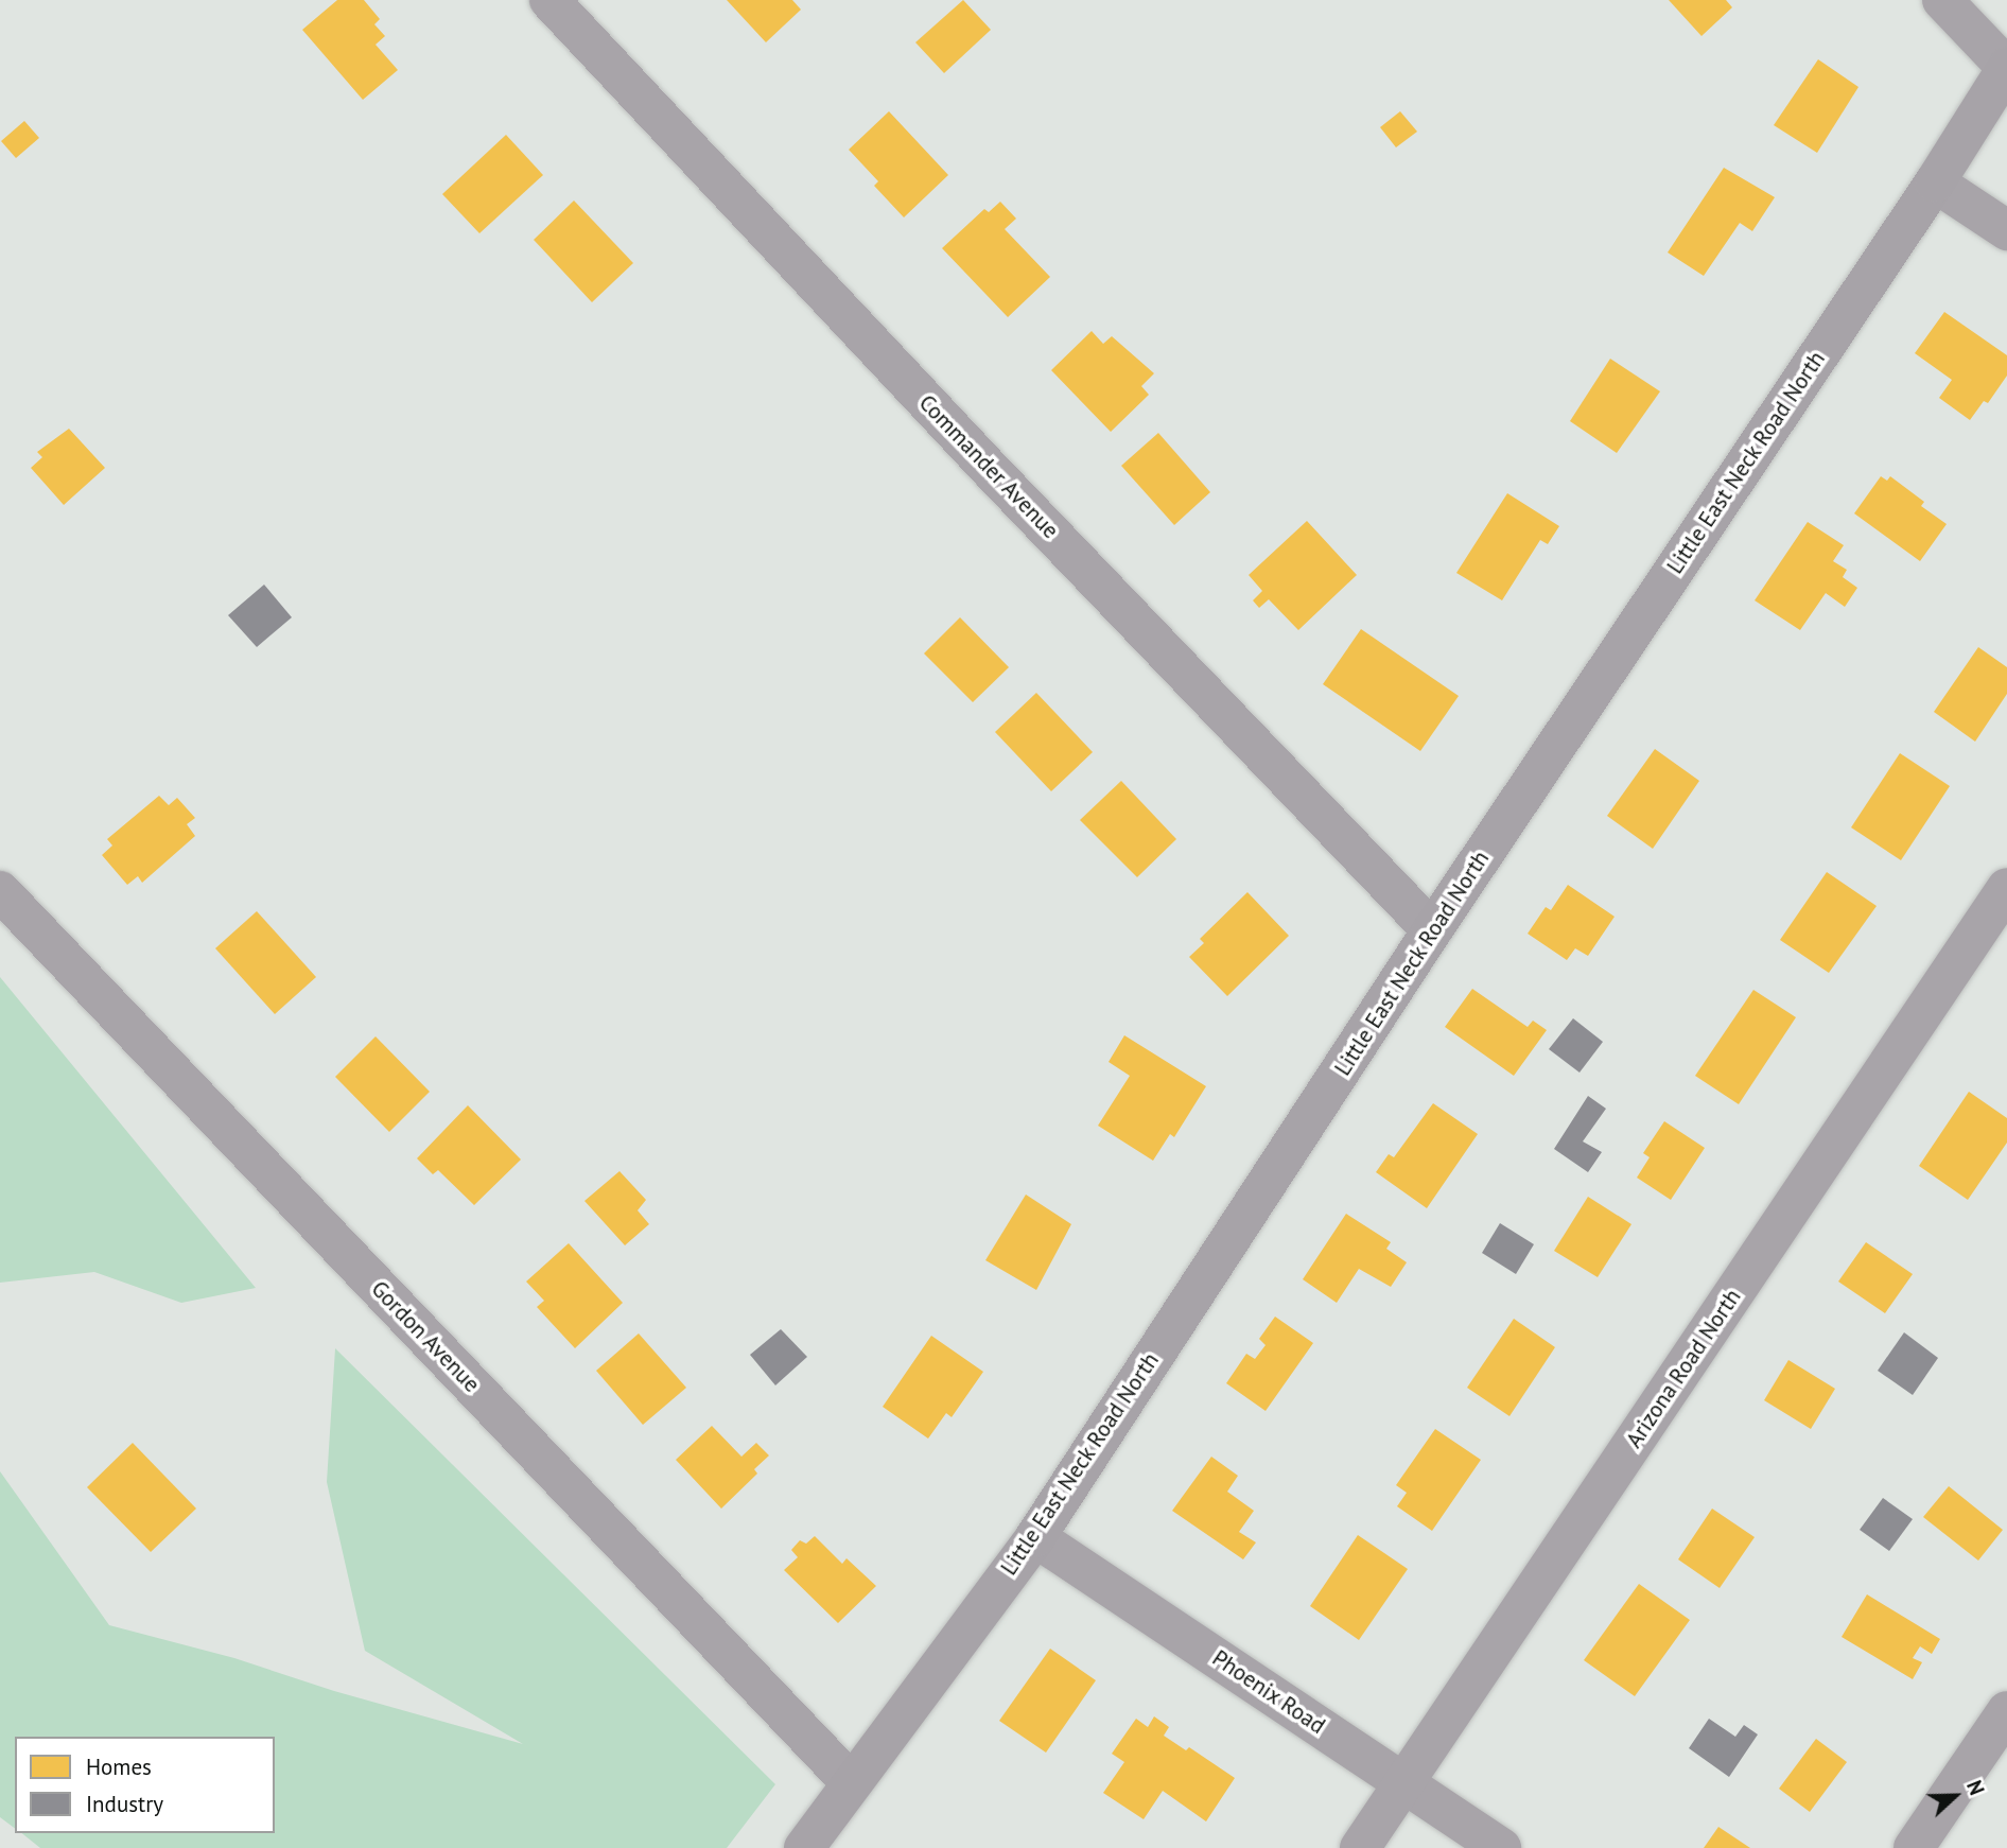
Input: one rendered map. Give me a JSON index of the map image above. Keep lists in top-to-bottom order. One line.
{"streets":{"main road":["Little East Neck Road North"],"street":["Commander Avenue","Gordon Avenue","Arizona Road North","Phoenix Road"]},"crossings":[["Little East Neck Road North","Commander Avenue"],["Little East Neck Road North","Gordon Avenue"],["Little East Neck Road North","Phoenix Road"],["Arizona Road North","Phoenix Road"]],"legend":["Homes","Industry"],"north":"right"}
